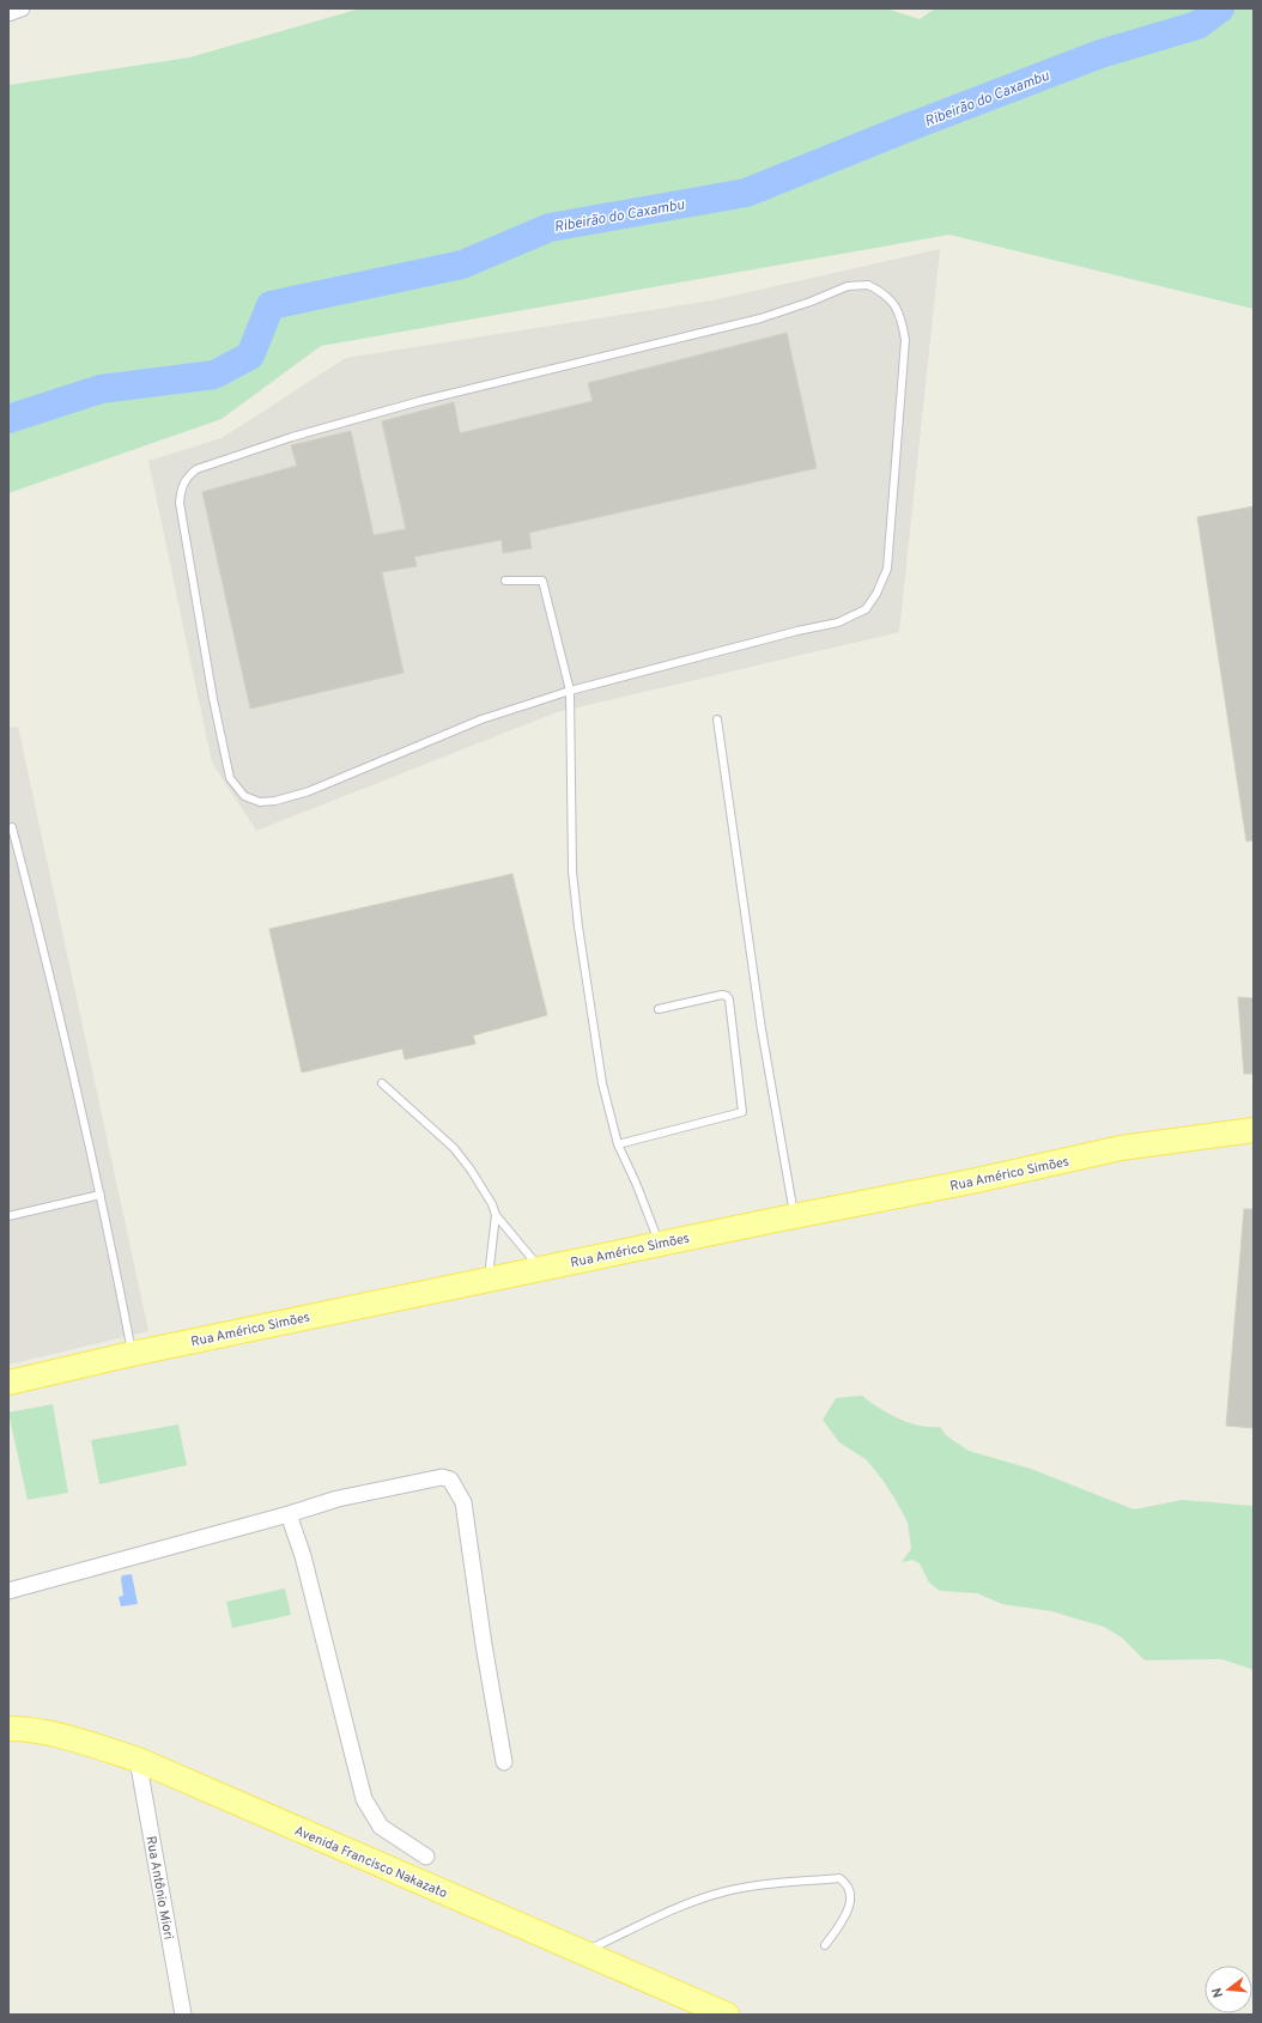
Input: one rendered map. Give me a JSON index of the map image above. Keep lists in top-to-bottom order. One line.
{"streets":{"main road":["Rua Américo Simões","Avenida Francisco Nakazato"],"street":["Rua Antônio Miori"]},"crossings":[["Avenida Francisco Nakazato","Rua Antônio Miori"]],"water":["Ribeirão do Caxambu"],"north":"left"}
